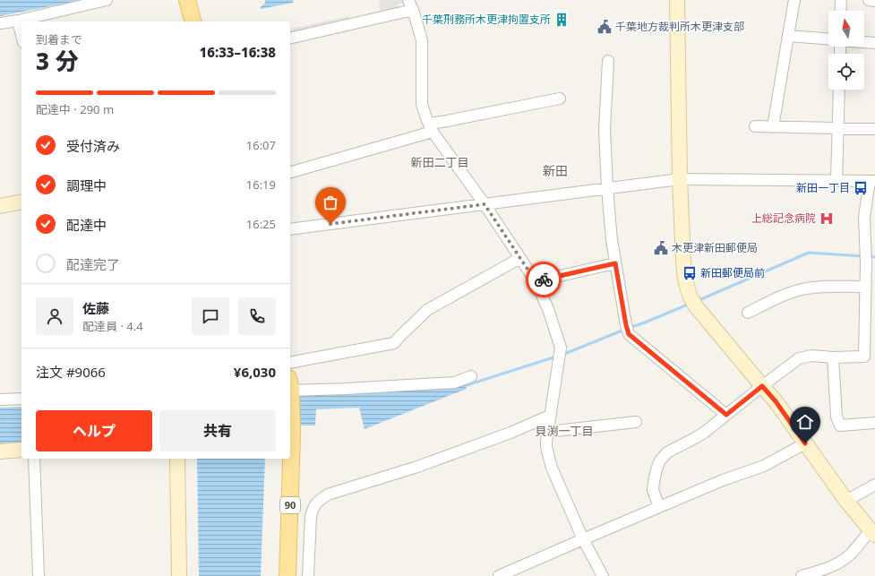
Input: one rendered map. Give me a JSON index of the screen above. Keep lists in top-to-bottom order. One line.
{"streets":{"main road":["90"]},"districts":["新田二丁目","新田","貝渕一丁目"],"places":{"building":["千葉刑務所木更津拘置支所"],"public building":["千葉地方裁判所木更津支部","木更津新田郵便局"],"bus stop":["新田一丁目","新田郵便局前"],"hospital":["上総記念病院"]},"north":"top","page":{"heading":["3 分","到着まで","16:33–16:38"],"panel":["佐藤","配達員 · 4.4","注文 #9066","¥6,030"],"bar":"配達中 · 290 m","list":[["受付済み","16:07"],["調理中","16:19"],["配達中","16:25"],"配達完了"],"buttons":["ヘルプ","共有"]}}
